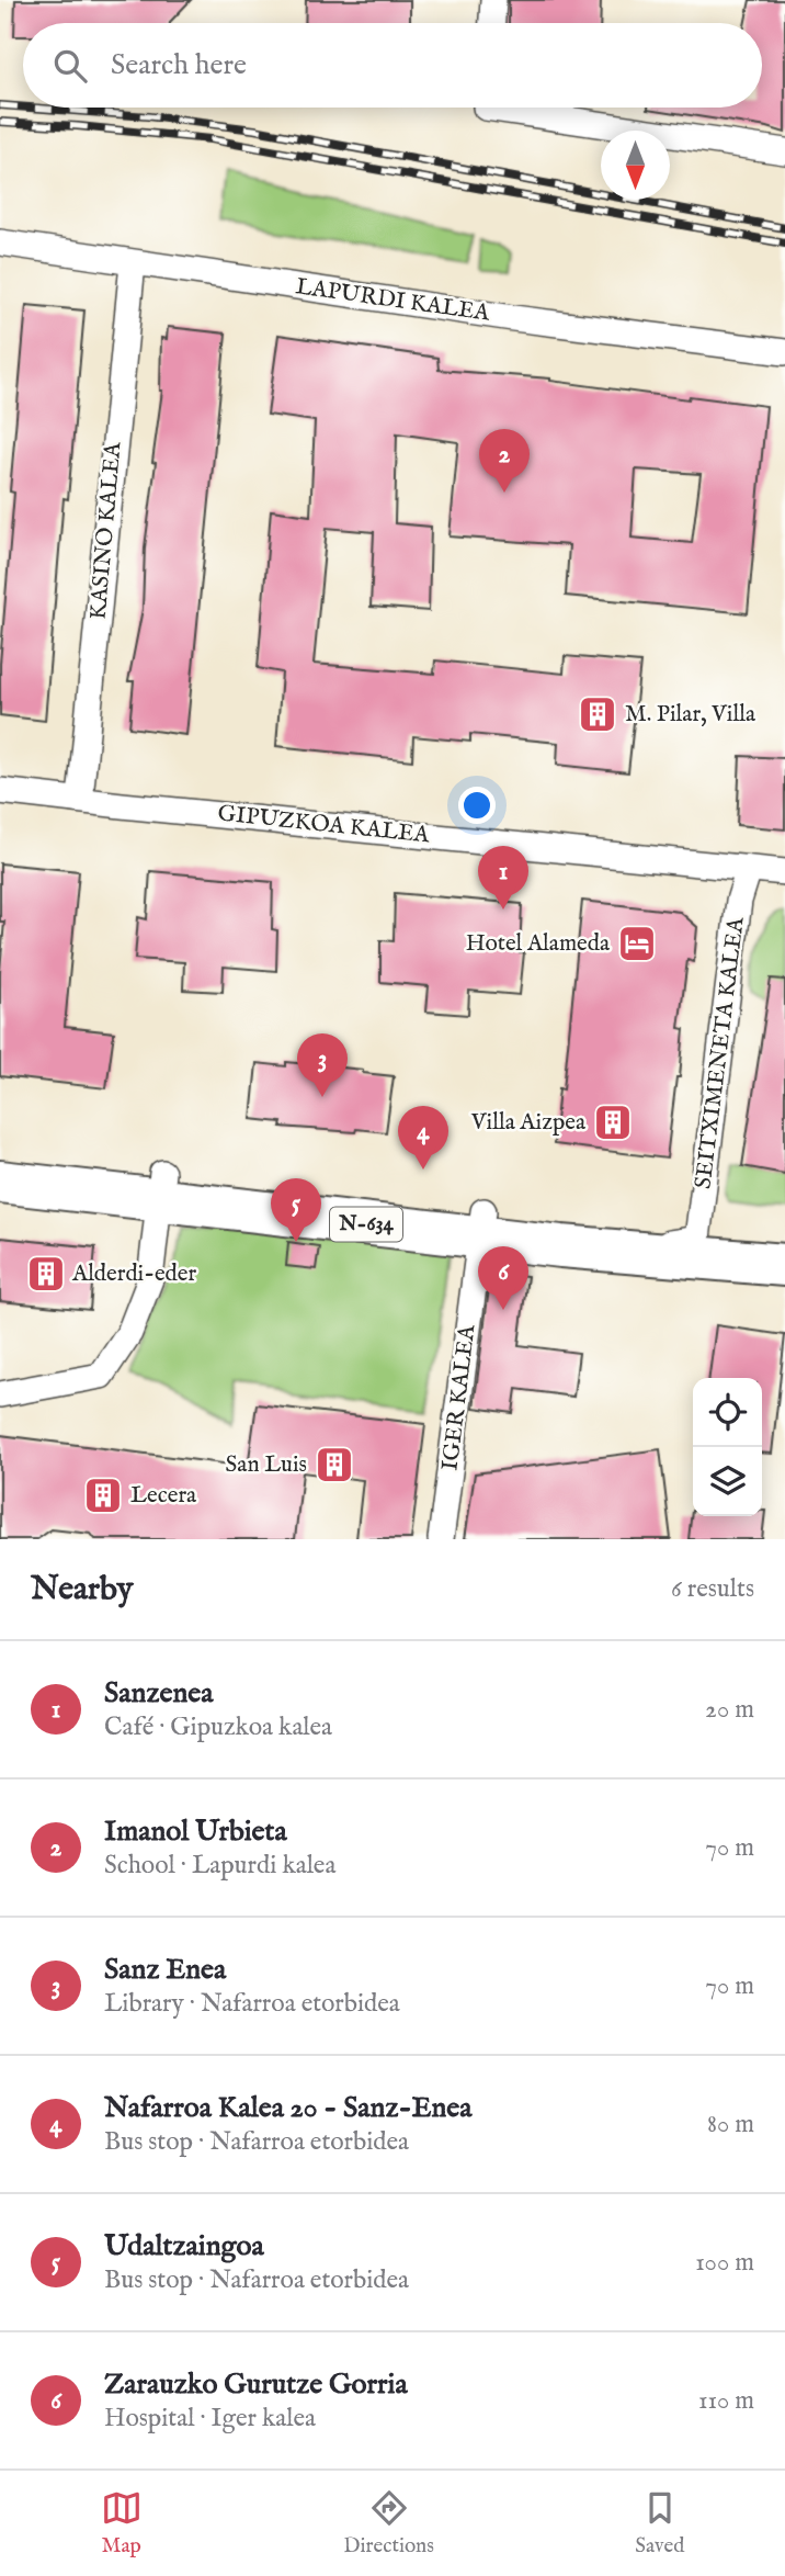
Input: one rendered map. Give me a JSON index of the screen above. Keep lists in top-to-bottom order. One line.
{"streets":{"highway":["N-634"],"street":["LAPURDI KALEA","KASINO KALEA","GIPUZKOA KALEA","SEITXIMENETA KALEA","IGER KALEA"]},"crossings":[["LAPURDI KALEA","KASINO KALEA"],["KASINO KALEA","GIPUZKOA KALEA"],["GIPUZKOA KALEA","SEITXIMENETA KALEA"],["SEITXIMENETA KALEA","N-634"],["N-634","IGER KALEA"]],"places":{"building":["M. Pilar, Villa","Villa Aizpea","Alderdi-eder","San Luis","Lecera"],"hotel":["Hotel Alameda"]},"north":"bottom","page":{"search":"Search here","pins":["2","1","3","4","5","6"],"heading":["Nearby","6 results"],"list":[{"mark":"1","name":"Sanzenea","note":"Café · Gipuzkoa kalea","value":"20 m"},{"mark":"2","name":"Imanol Urbieta","note":"School · Lapurdi kalea","value":"70 m"},{"mark":"3","name":"Sanz Enea","note":"Library · Nafarroa etorbidea","value":"70 m"},{"mark":"4","name":"Nafarroa Kalea 20 - Sanz-Enea","note":"Bus stop · Nafarroa etorbidea","value":"80 m"},{"mark":"5","name":"Udaltzaingoa","note":"Bus stop · Nafarroa etorbidea","value":"100 m"},{"mark":"6","name":"Zarauzko Gurutze Gorria","note":"Hospital · Iger kalea","value":"110 m"}],"nav":["Map","Directions","Saved"]}}
